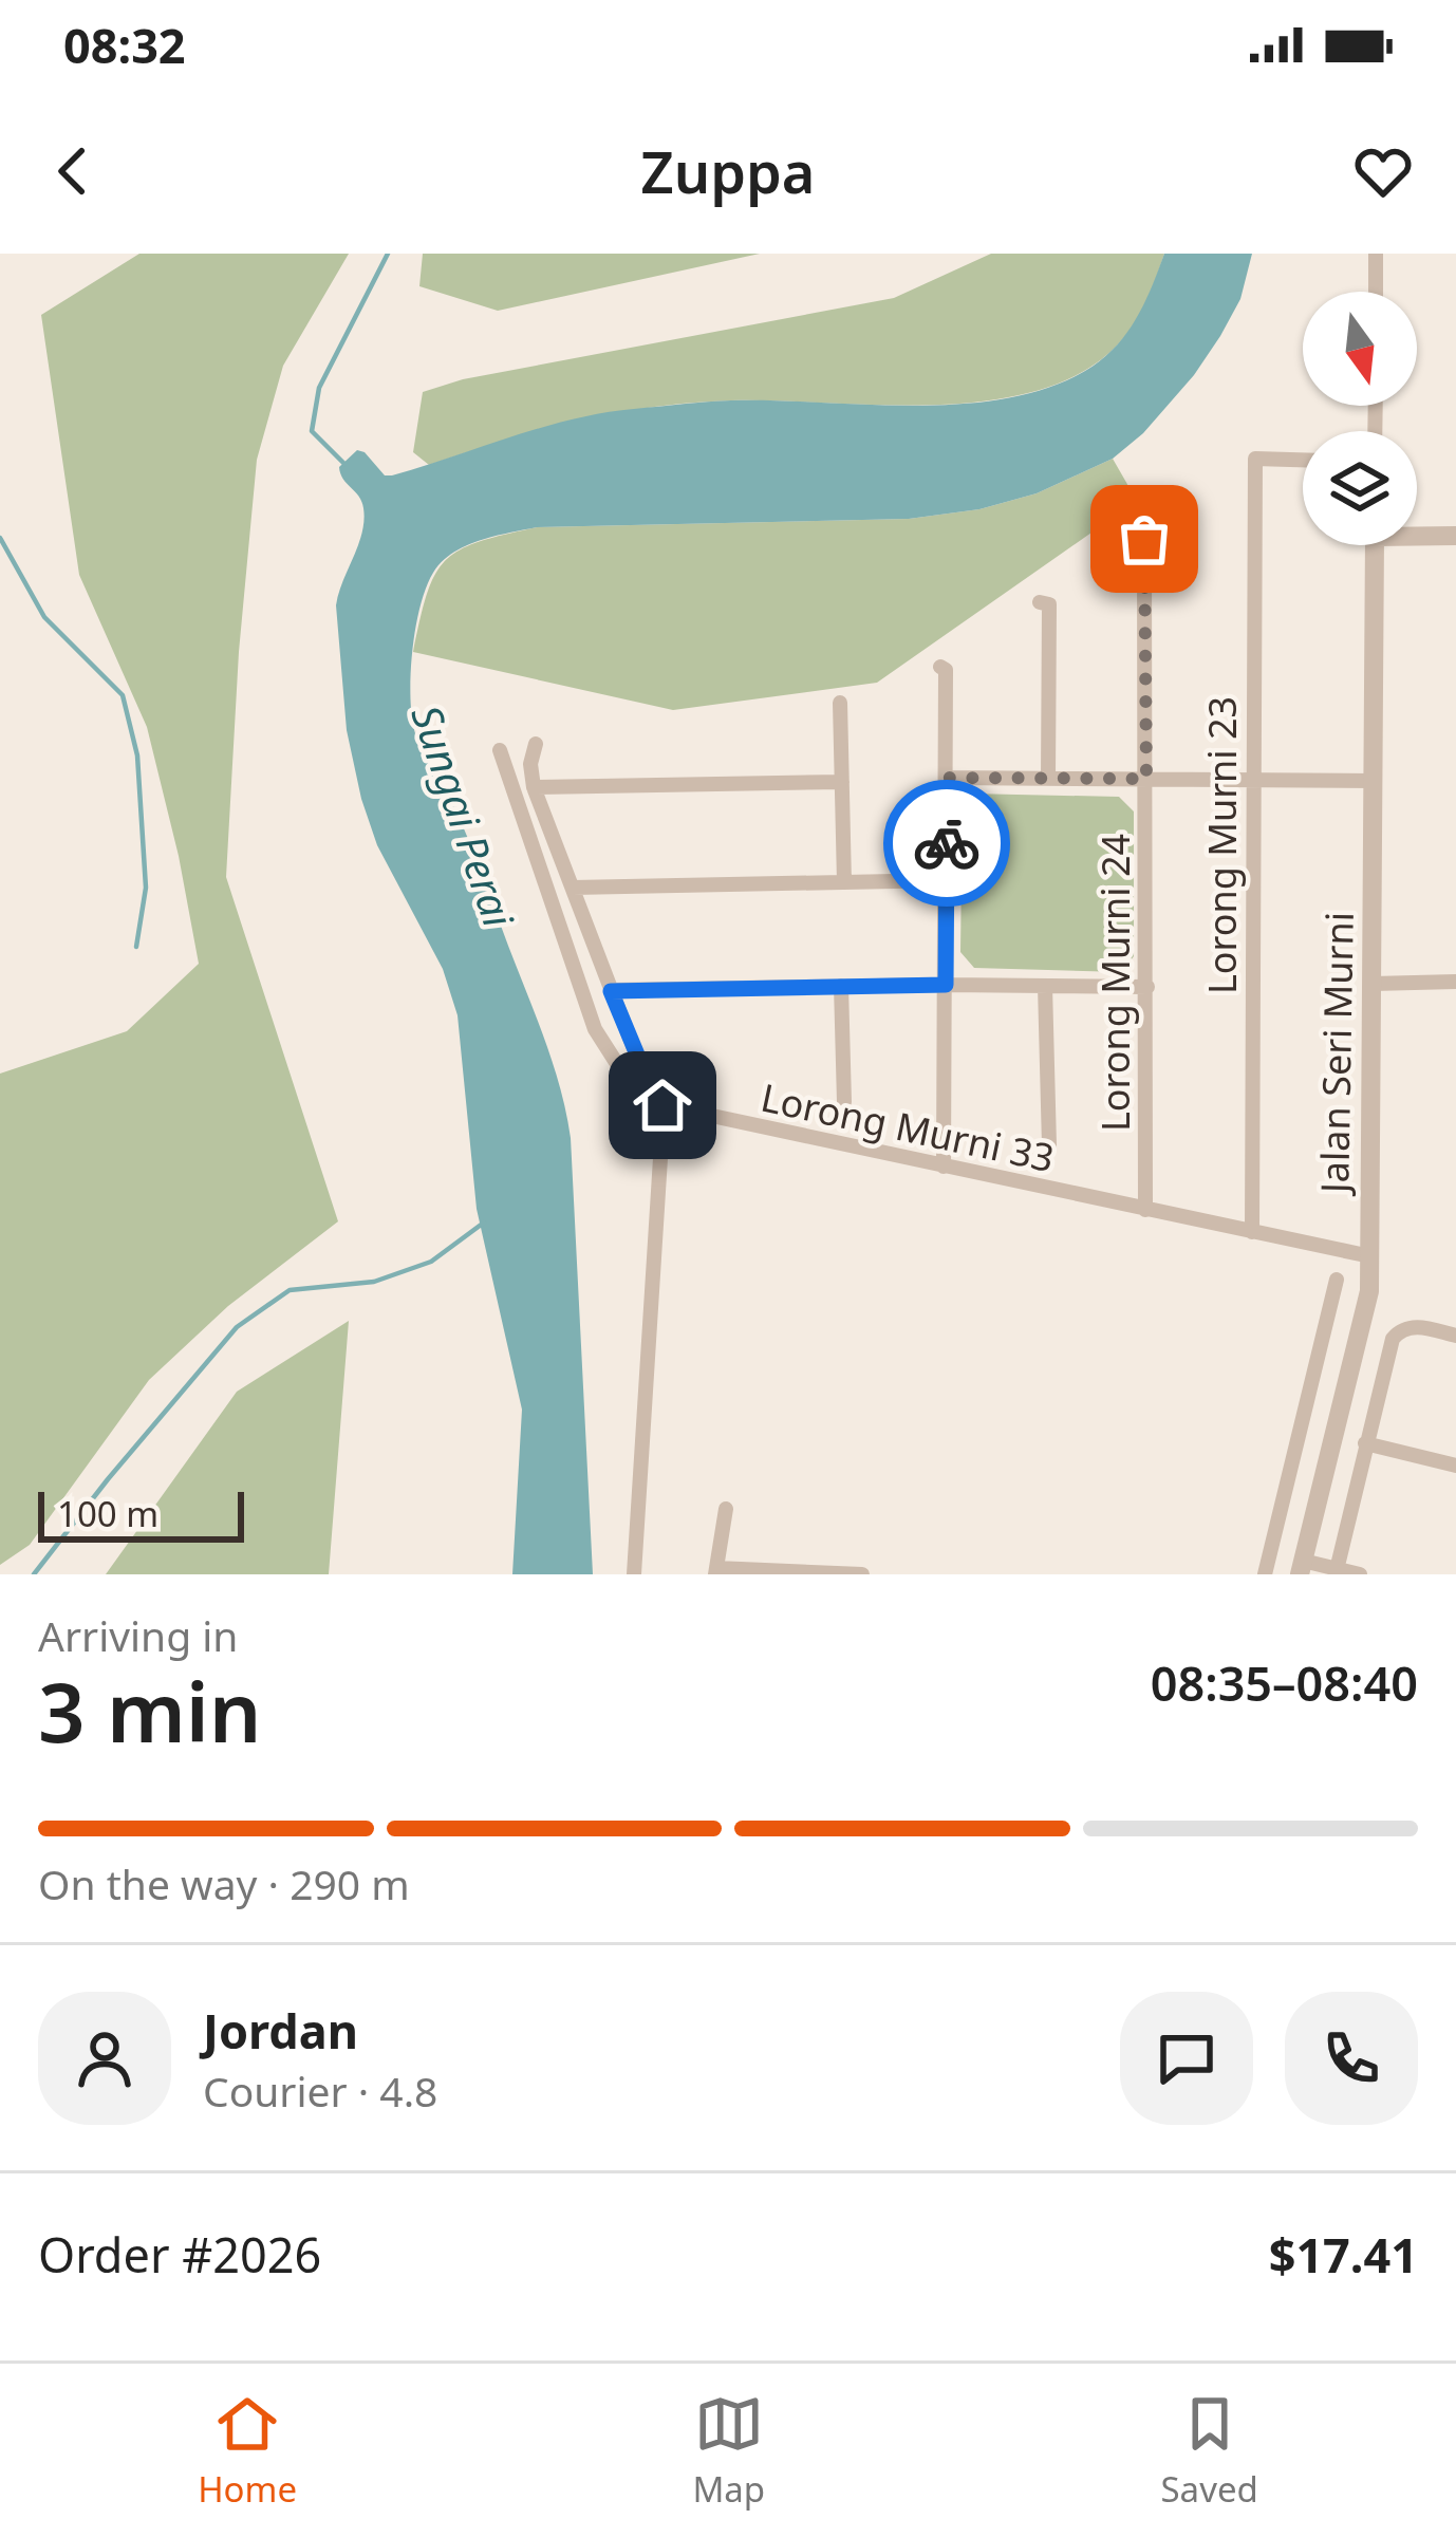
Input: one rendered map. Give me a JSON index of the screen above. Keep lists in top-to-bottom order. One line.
{"streets":{"street":["Lorong Murni 23","Lorong Murni 24","Jalan Seri Murni","Lorong Murni 33"]},"crossings":[["Lorong Murni 23","Lorong Murni 33"],["Lorong Murni 24","Lorong Murni 33"],["Jalan Seri Murni","Lorong Murni 33"]],"water":["Sungai Perai"],"scale_bar":"100 m","north":"bottom","page":{"status":"08:32","header":"Zuppa","scale":"100 m","heading":["3 min","Arriving in","08:35–08:40"],"panel":["Jordan","Courier · 4.8","Order #2026","$17.41"],"bar":"On the way · 290 m","tabs":["Home","Map","Saved"]}}
